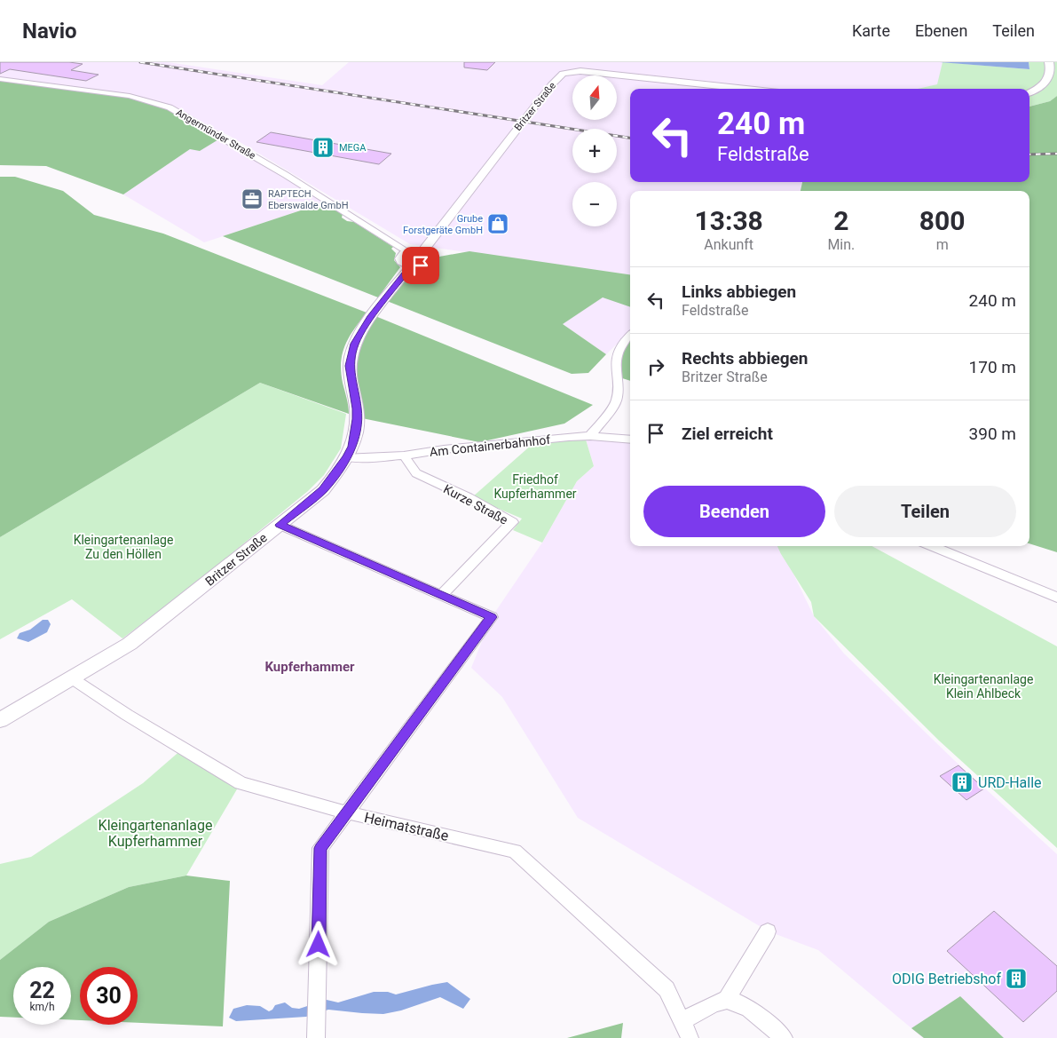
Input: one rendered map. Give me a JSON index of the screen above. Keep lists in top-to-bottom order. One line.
{"streets":{"main road":["Britzer Straße"],"street":["Angermünder Straße","Am Containerbahnhof","Kurze Straße","Heimatstraße"]},"crossings":[["Britzer Straße","Am Containerbahnhof"],["Britzer Straße","Heimatstraße"],["Am Containerbahnhof","Kurze Straße"]],"districts":["Kupferhammer"],"parks":["Friedhof Kupferhammer","Kleingartenanlage Zu den Höllen","Kleingartenanlage Klein Ahlbeck","Kleingartenanlage Kupferhammer"],"places":{"building":["MEGA","URD-Halle","ODIG Betriebshof"],"office":["RAPTECH Eberswalde GmbH"],"shop":["Grube Forstgeräte GmbH"]},"north":"top","page":{"header":"Navio","nav":["Karte","Ebenen","Teilen"],"map_buttons":["+","−"],"turn":["240 m","Feldstraße"],"eta":["13:38","Ankunft","2","Min.","800","m"],"list":[{"name":"Links abbiegen","note":"Feldstraße","value":"240 m"},{"name":"Rechts abbiegen","note":"Britzer Straße","value":"170 m"},{"name":"Ziel erreicht","value":"390 m"}],"buttons":["Beenden","Teilen"],"speed":"22 km/h","limit":"30"}}
